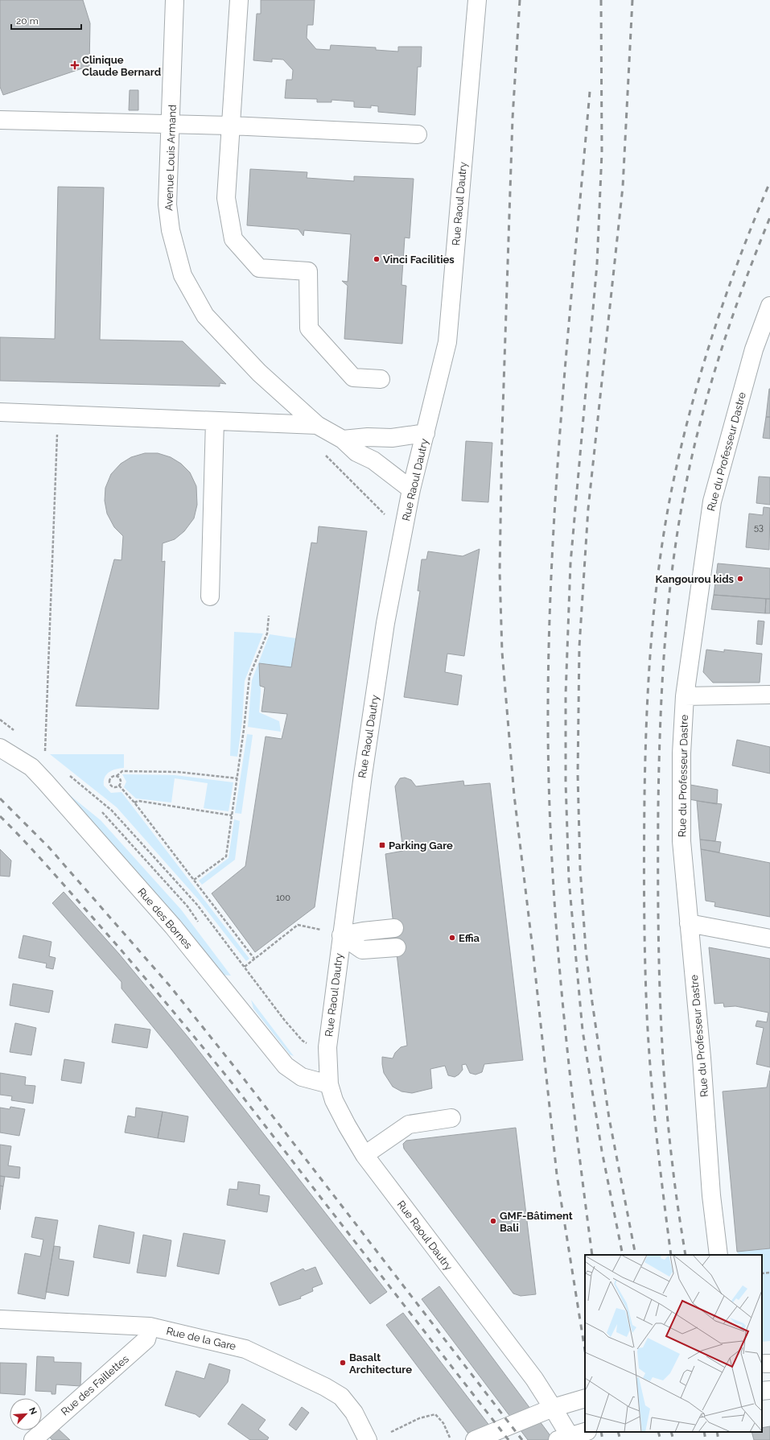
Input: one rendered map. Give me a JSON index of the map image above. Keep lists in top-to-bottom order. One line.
{"streets":{"street":["Avenue Louis Armand","Rue Raoul Dautry","Rue du Professeur Dastre","Rue des Bornes","Rue de la Gare","Rue des Faillettes"]},"crossings":[["Avenue Louis Armand","Rue Raoul Dautry"],["Rue Raoul Dautry","Rue des Bornes"],["Rue de la Gare","Rue des Faillettes"]],"places":{"health":["Clinique Claude Bernard"],"other":["Vinci Facilities","Kangourou kids","Effia","GMF-Bâtiment Bali","Basalt Architecture"],"transit":["Parking Gare"]},"house_numbers":["53","100"],"scale_bar":"20 m","north":"top right"}
